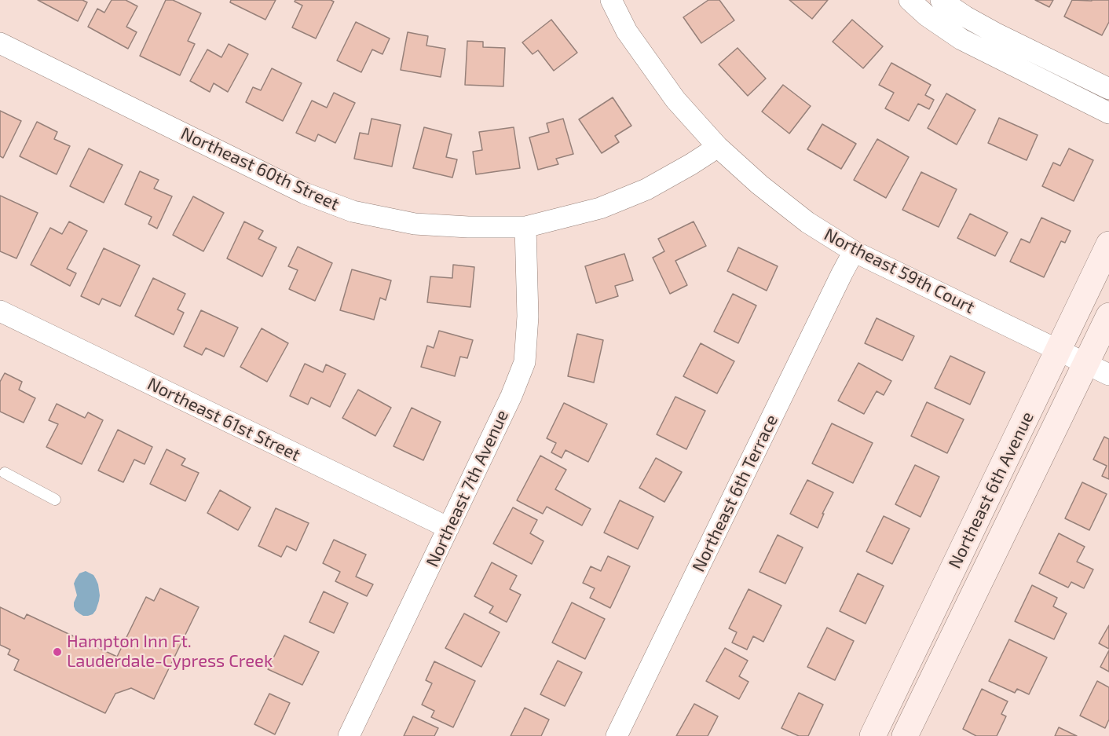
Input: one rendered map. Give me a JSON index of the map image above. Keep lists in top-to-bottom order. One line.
{"streets":{"street":["Northeast 60th Street","Northeast 59th Court","Northeast 61st Street","Northeast 7th Avenue","Northeast 6th Avenue","Northeast 6th Terrace"]},"crossings":[["Northeast 60th Street","Northeast 59th Court"],["Northeast 60th Street","Northeast 7th Avenue"],["Northeast 59th Court","Northeast 6th Avenue"],["Northeast 59th Court","Northeast 6th Terrace"],["Northeast 61st Street","Northeast 7th Avenue"]],"places":["Hampton Inn Ft. Lauderdale-Cypress Creek"]}
